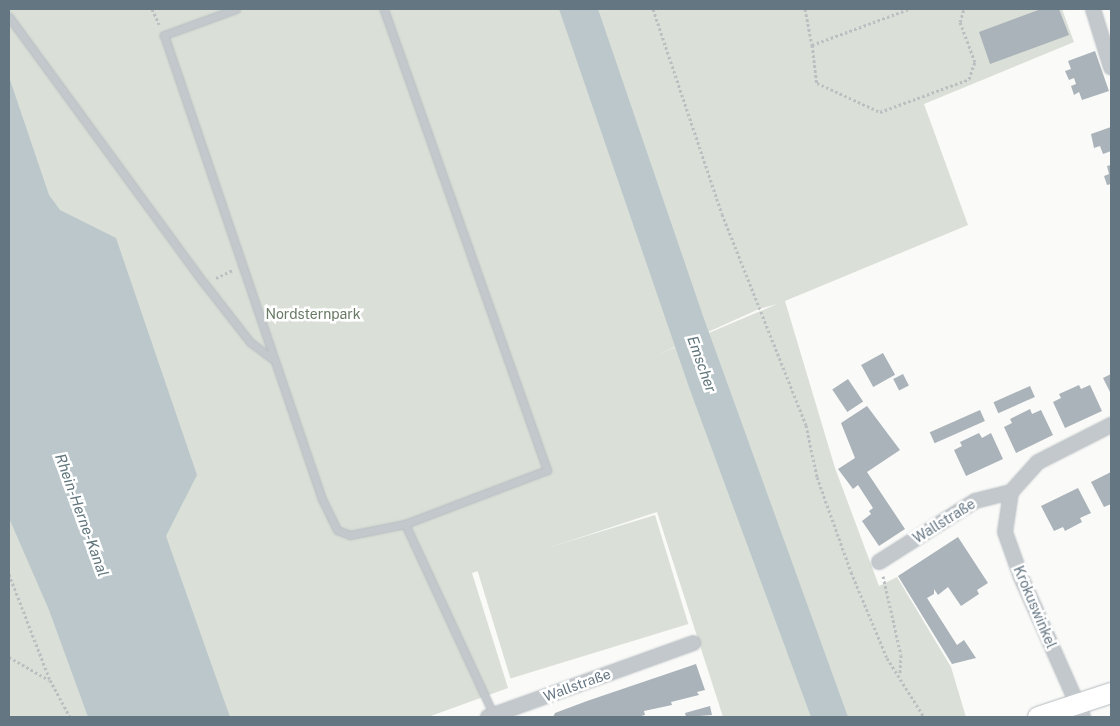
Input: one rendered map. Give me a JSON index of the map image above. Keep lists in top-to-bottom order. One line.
{"streets":{"street":["Wallstraße","Krokuswinkel"]},"crossings":[["Wallstraße","Krokuswinkel"]],"water":["Emscher","Rhein-Herne-Kanal"],"parks":["Nordsternpark"]}
